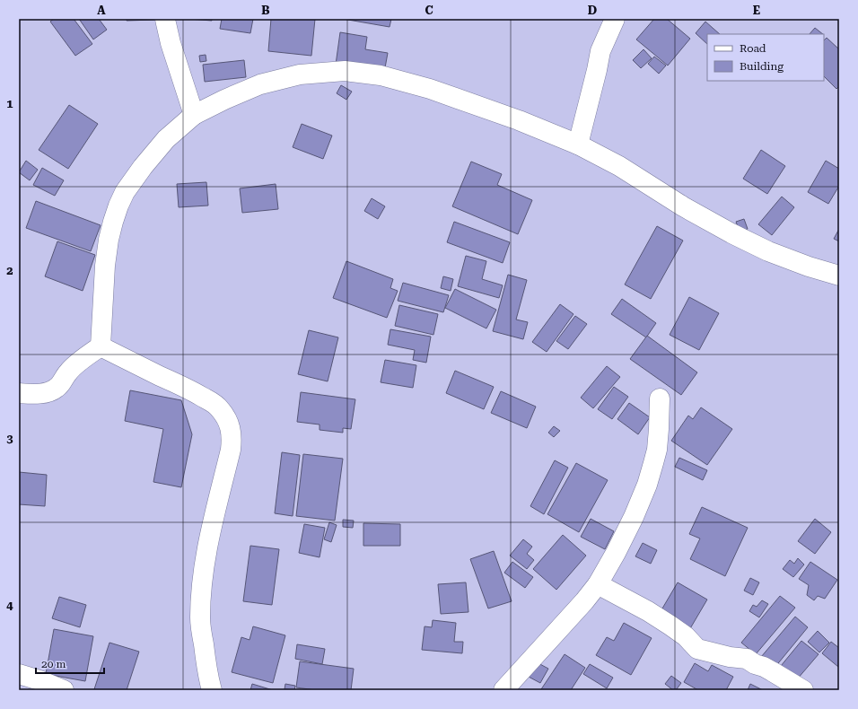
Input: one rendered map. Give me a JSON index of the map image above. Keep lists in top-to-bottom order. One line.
{"legend":["Road","Building"],"scale_bar":"20 m","grid":{"columns":["A","B","C","D","E"],"rows":["1","2","3","4"]}}
